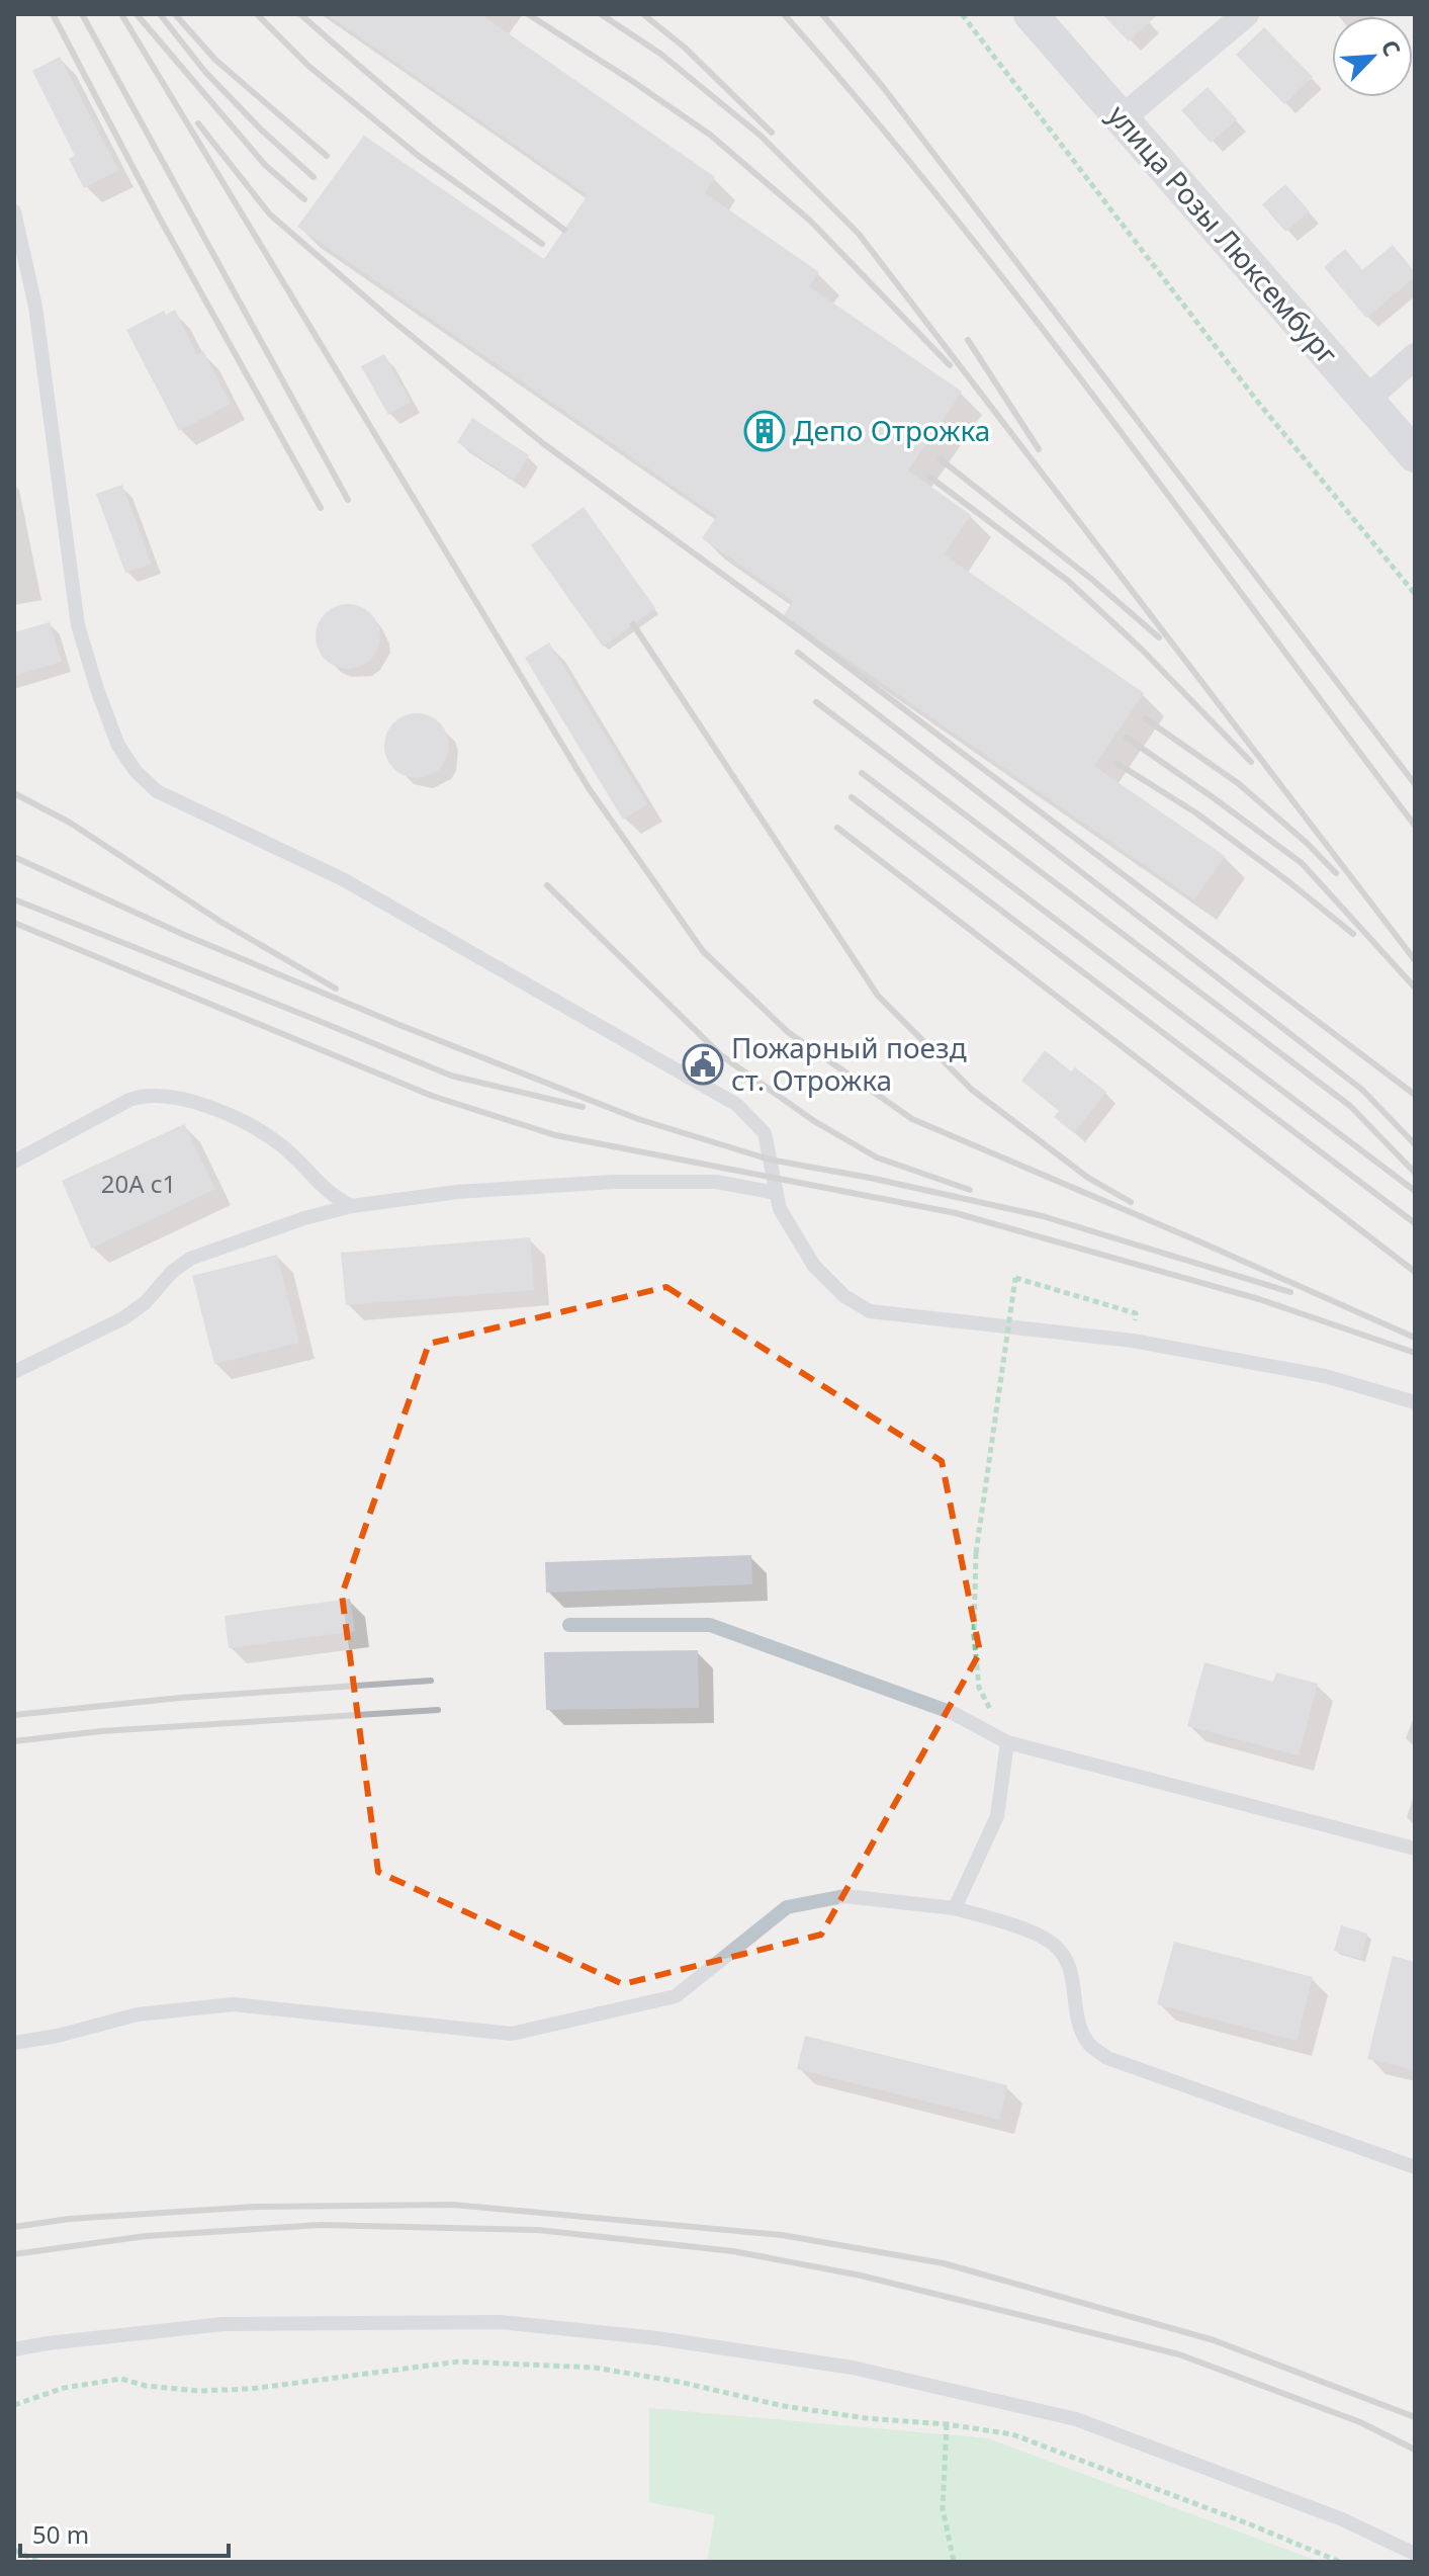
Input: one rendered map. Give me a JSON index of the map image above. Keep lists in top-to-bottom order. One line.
{"streets":{"street":["улица Розы Люксембург"]},"places":{"building":["Депо Отрожка"],"public building":["Пожарный поезд ст. Отрожка"]},"house_numbers":["20А с1"],"scale_bar":"50 m","north":"top right"}
